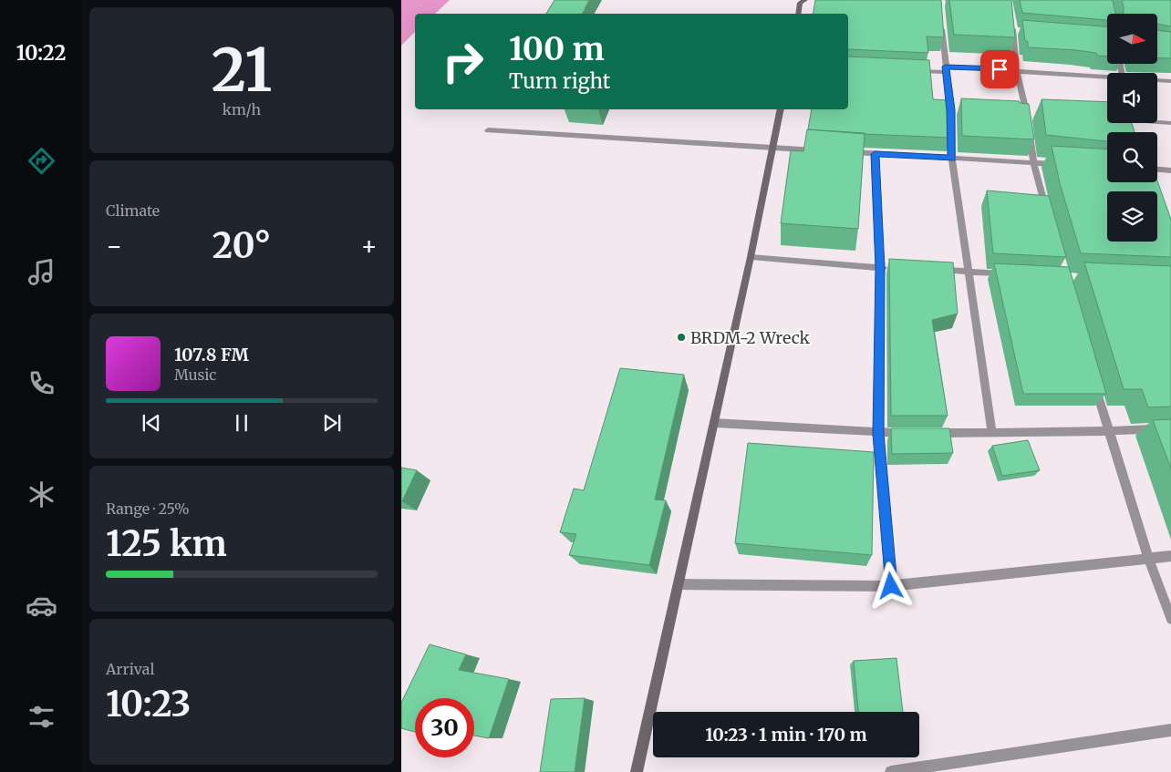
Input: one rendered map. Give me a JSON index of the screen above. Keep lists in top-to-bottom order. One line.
{"places":["BRDM-2 Wreck"],"north":"right","page":{"tabs":"10:22","tile":[["21","km/h"],"Climate",["Range · 25%","125 km"],["Arrival","10:23"]],"turn":["100 m","Turn right"],"heat":["−","20°","+"],"song":["107.8 FM","Music"],"limit":"30","trip":"10:23 · 1 min · 170 m"}}
